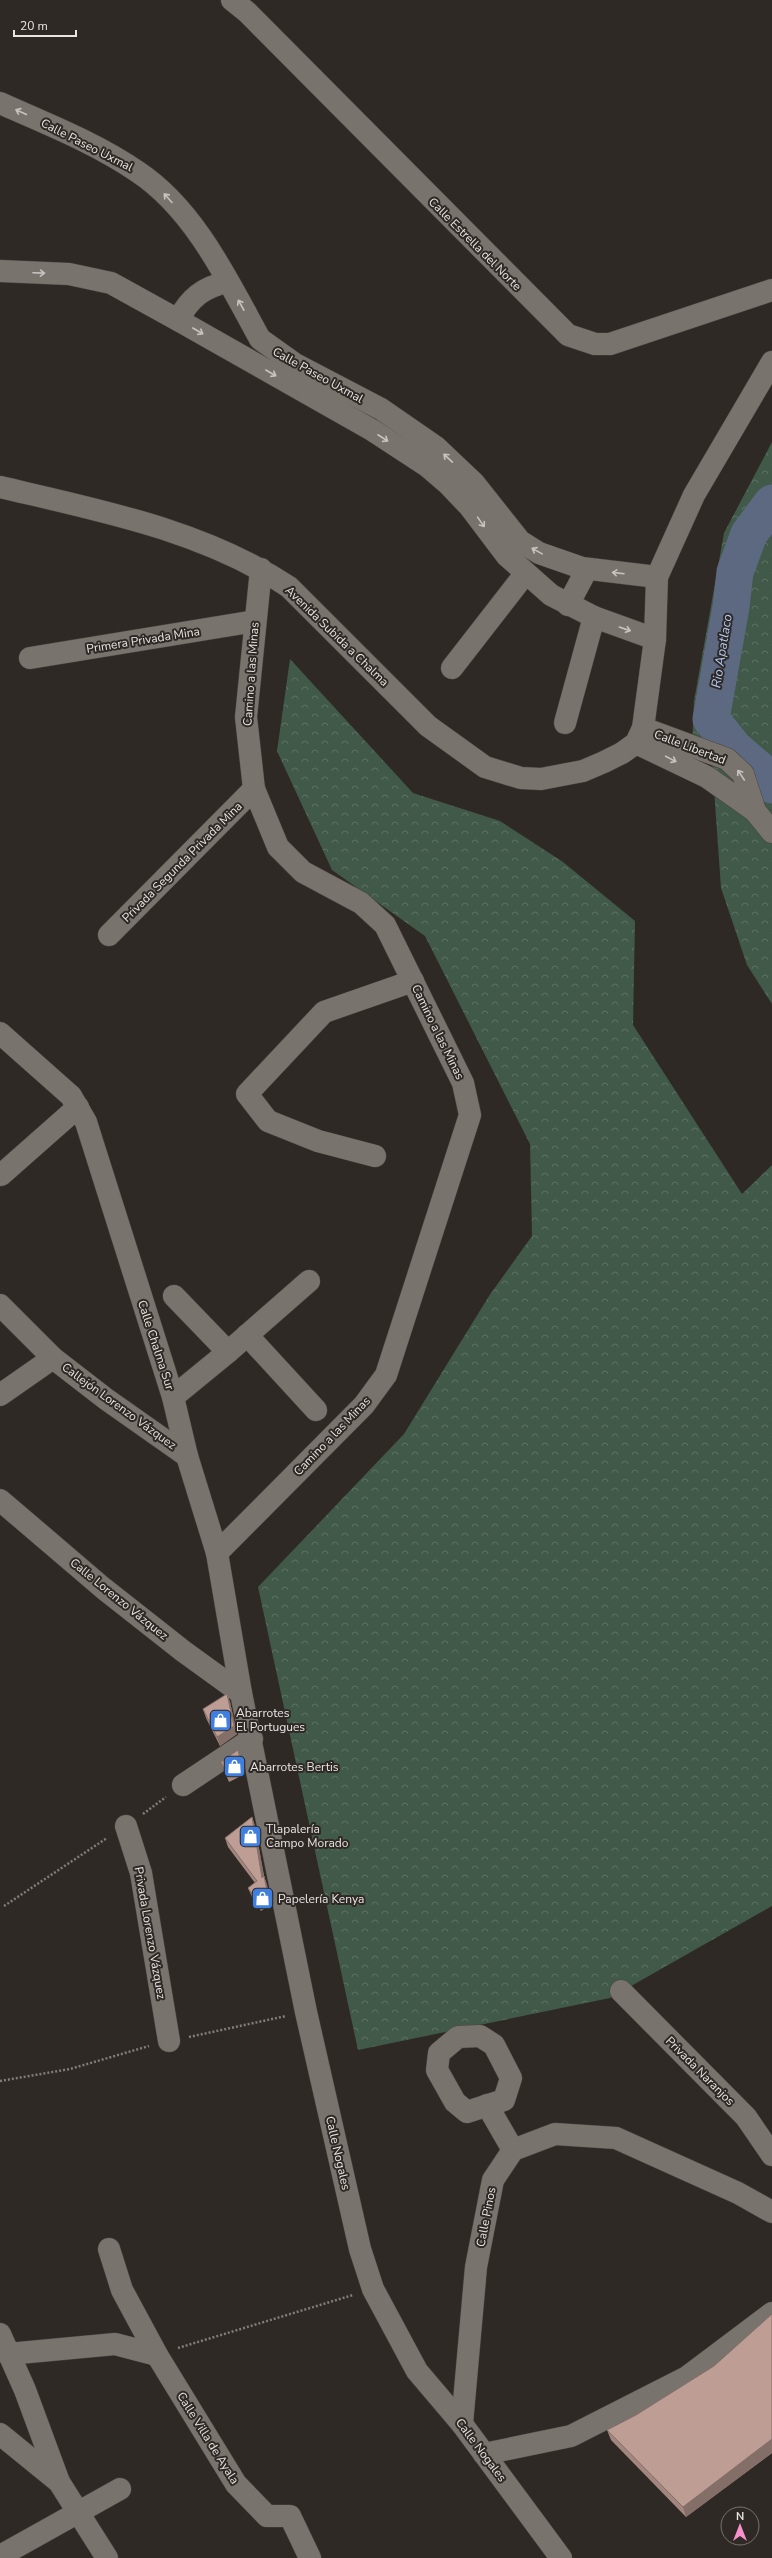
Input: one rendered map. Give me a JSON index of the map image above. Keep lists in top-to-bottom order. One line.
{"streets":{"street":["Calle Paseo Uxmal","Calle Estrella del Norte","Avenida Subida a Chalma","Primera Privada Mina","Camino a las Minas","Calle Libertad","Privada Segunda Privada Mina","Calle Chalma Sur","Callejón Lorenzo Vázquez","Calle Lorenzo Vázquez","Privada Lorenzo Vázquez","Privada Naranjos","Calle Nogales","Calle Pinos","Calle Villa de Ayala"]},"crossings":[["Avenida Subida a Chalma","Camino a las Minas"],["Avenida Subida a Chalma","Calle Libertad"],["Primera Privada Mina","Camino a las Minas"],["Camino a las Minas","Privada Segunda Privada Mina"],["Camino a las Minas","Calle Chalma Sur"],["Calle Chalma Sur","Callejón Lorenzo Vázquez"],["Calle Chalma Sur","Calle Lorenzo Vázquez"],["Calle Chalma Sur","Calle Nogales"],["Calle Lorenzo Vázquez","Calle Nogales"],["Calle Nogales","Calle Pinos"]],"water":["Rio Apatlaco"],"places":{"shop":["Abarrotes El Portugues","Abarrotes Bertis","Tlapalería Campo Morado","Papelería Kenya"]},"scale_bar":"20 m","north":"top"}
